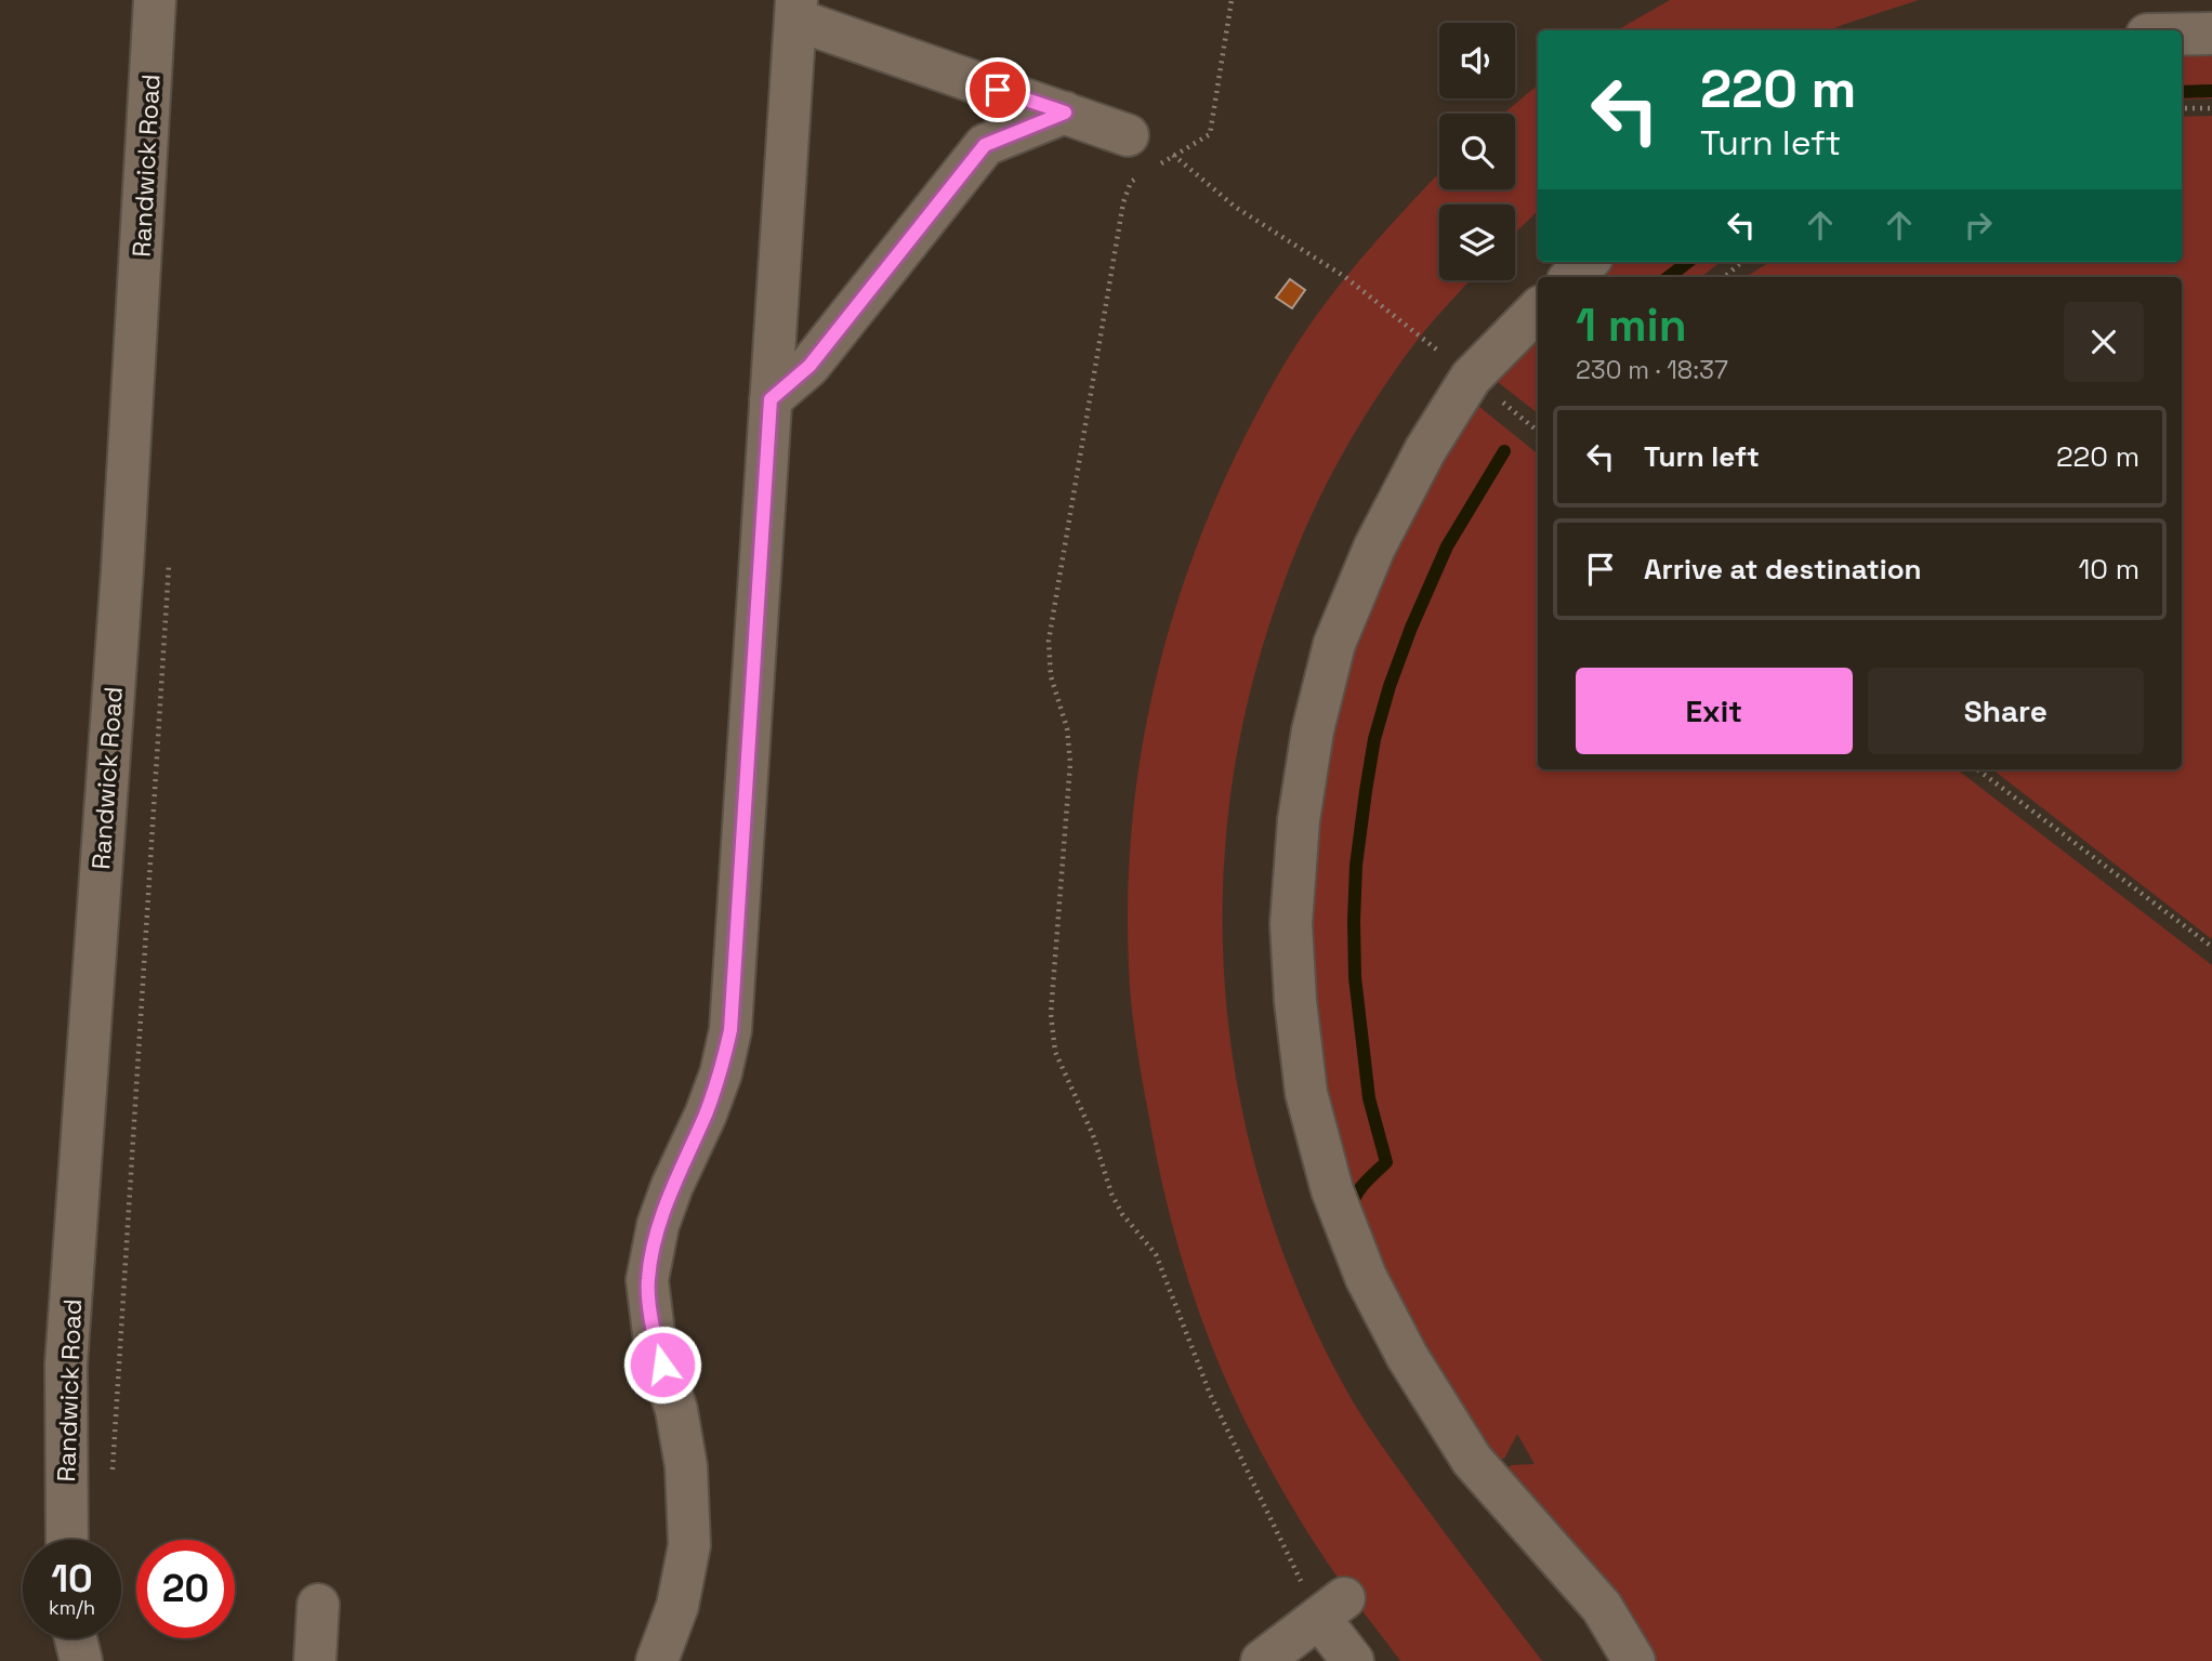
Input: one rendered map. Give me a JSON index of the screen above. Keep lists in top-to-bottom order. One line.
{"streets":{"street":["Randwick Road"]},"page":{"turn":["220 m","Turn left"],"heading":["1 min","230 m · 18:37"],"list":[{"name":"Turn left","value":"220 m"},{"name":"Arrive at destination","value":"10 m"}],"buttons":["Exit","Share"],"speed":"10 km/h","limit":"20"}}
